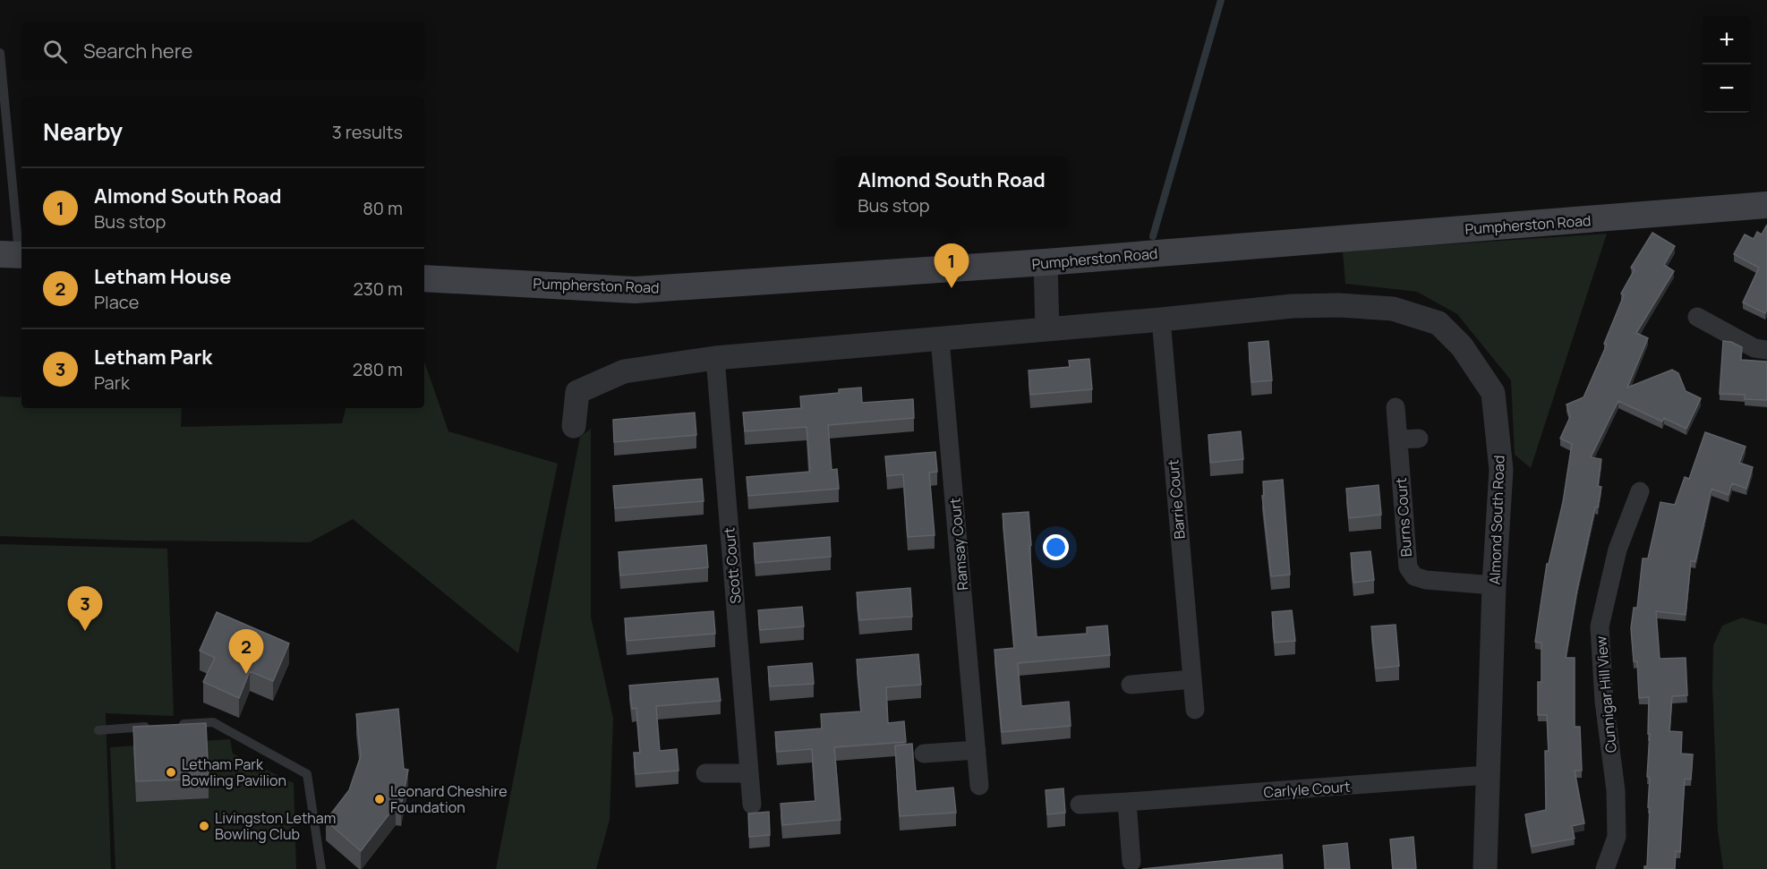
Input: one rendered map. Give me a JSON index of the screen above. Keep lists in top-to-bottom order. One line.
{"streets":{"main road":["Pumpherston Road"],"street":["Barrie Court","Burns Court","Almond South Road","Ramsay Court","Scott Court","Cunnigar Hill View","Carlyle Court"]},"crossings":[["Barrie Court","Almond South Road"],["Burns Court","Almond South Road"],["Almond South Road","Ramsay Court"],["Almond South Road","Scott Court"],["Almond South Road","Carlyle Court"]],"places":["Letham Park Bowling Pavilion","Leonard Cheshire Foundation","Livingston Letham Bowling Club"],"page":{"map_buttons":["+","−"],"search":"Search here","heading":["Nearby","3 results"],"popup":["Almond South Road","Bus stop"],"list":[{"mark":"1","name":"Almond South Road","note":"Bus stop","value":"80 m"},{"mark":"2","name":"Letham House","note":"Place","value":"230 m"},{"mark":"3","name":"Letham Park","note":"Park","value":"280 m"}],"pins":["1","3","2"]}}
